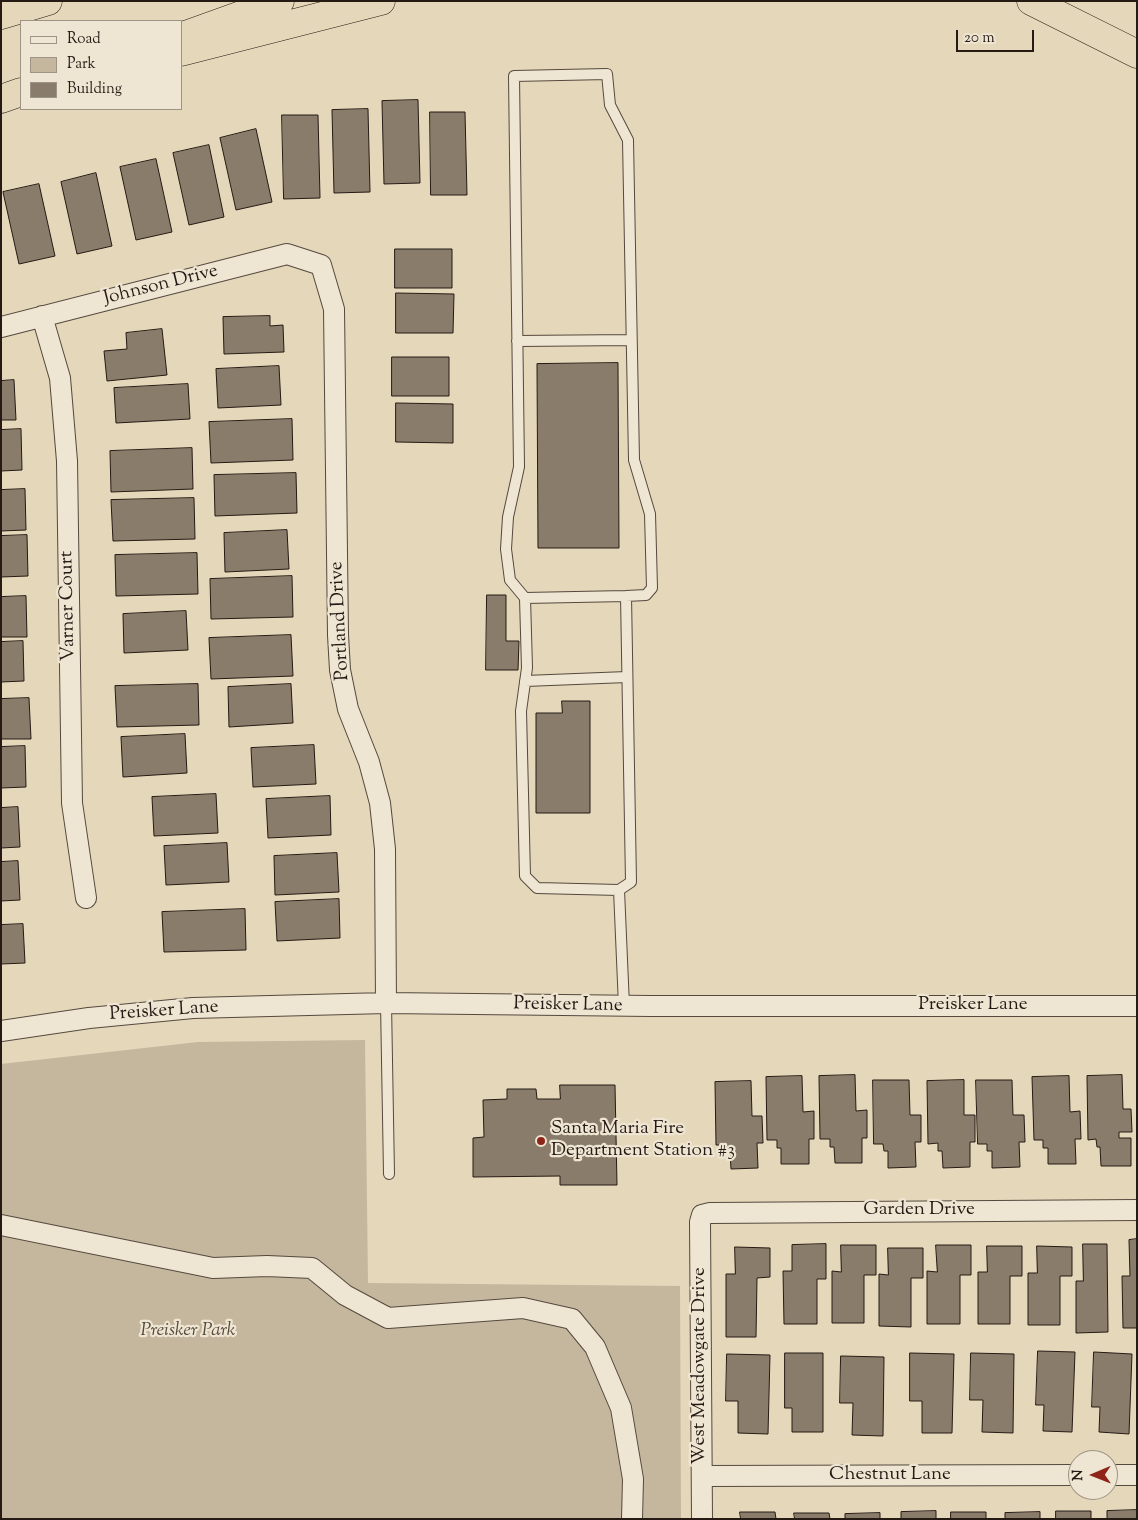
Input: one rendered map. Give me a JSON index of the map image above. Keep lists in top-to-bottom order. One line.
{"streets":{"street":["Johnson Drive","Varner Court","Portland Drive","Preisker Lane","Garden Drive","West Meadowgate Drive","Chestnut Lane"]},"crossings":[["Johnson Drive","Varner Court"],["Johnson Drive","Portland Drive"],["Portland Drive","Preisker Lane"],["Garden Drive","West Meadowgate Drive"],["West Meadowgate Drive","Chestnut Lane"]],"parks":["Preisker Park"],"places":["Santa Maria Fire Department Station #3"],"legend":["Road","Park","Building"],"scale_bar":"20 m","north":"left"}
